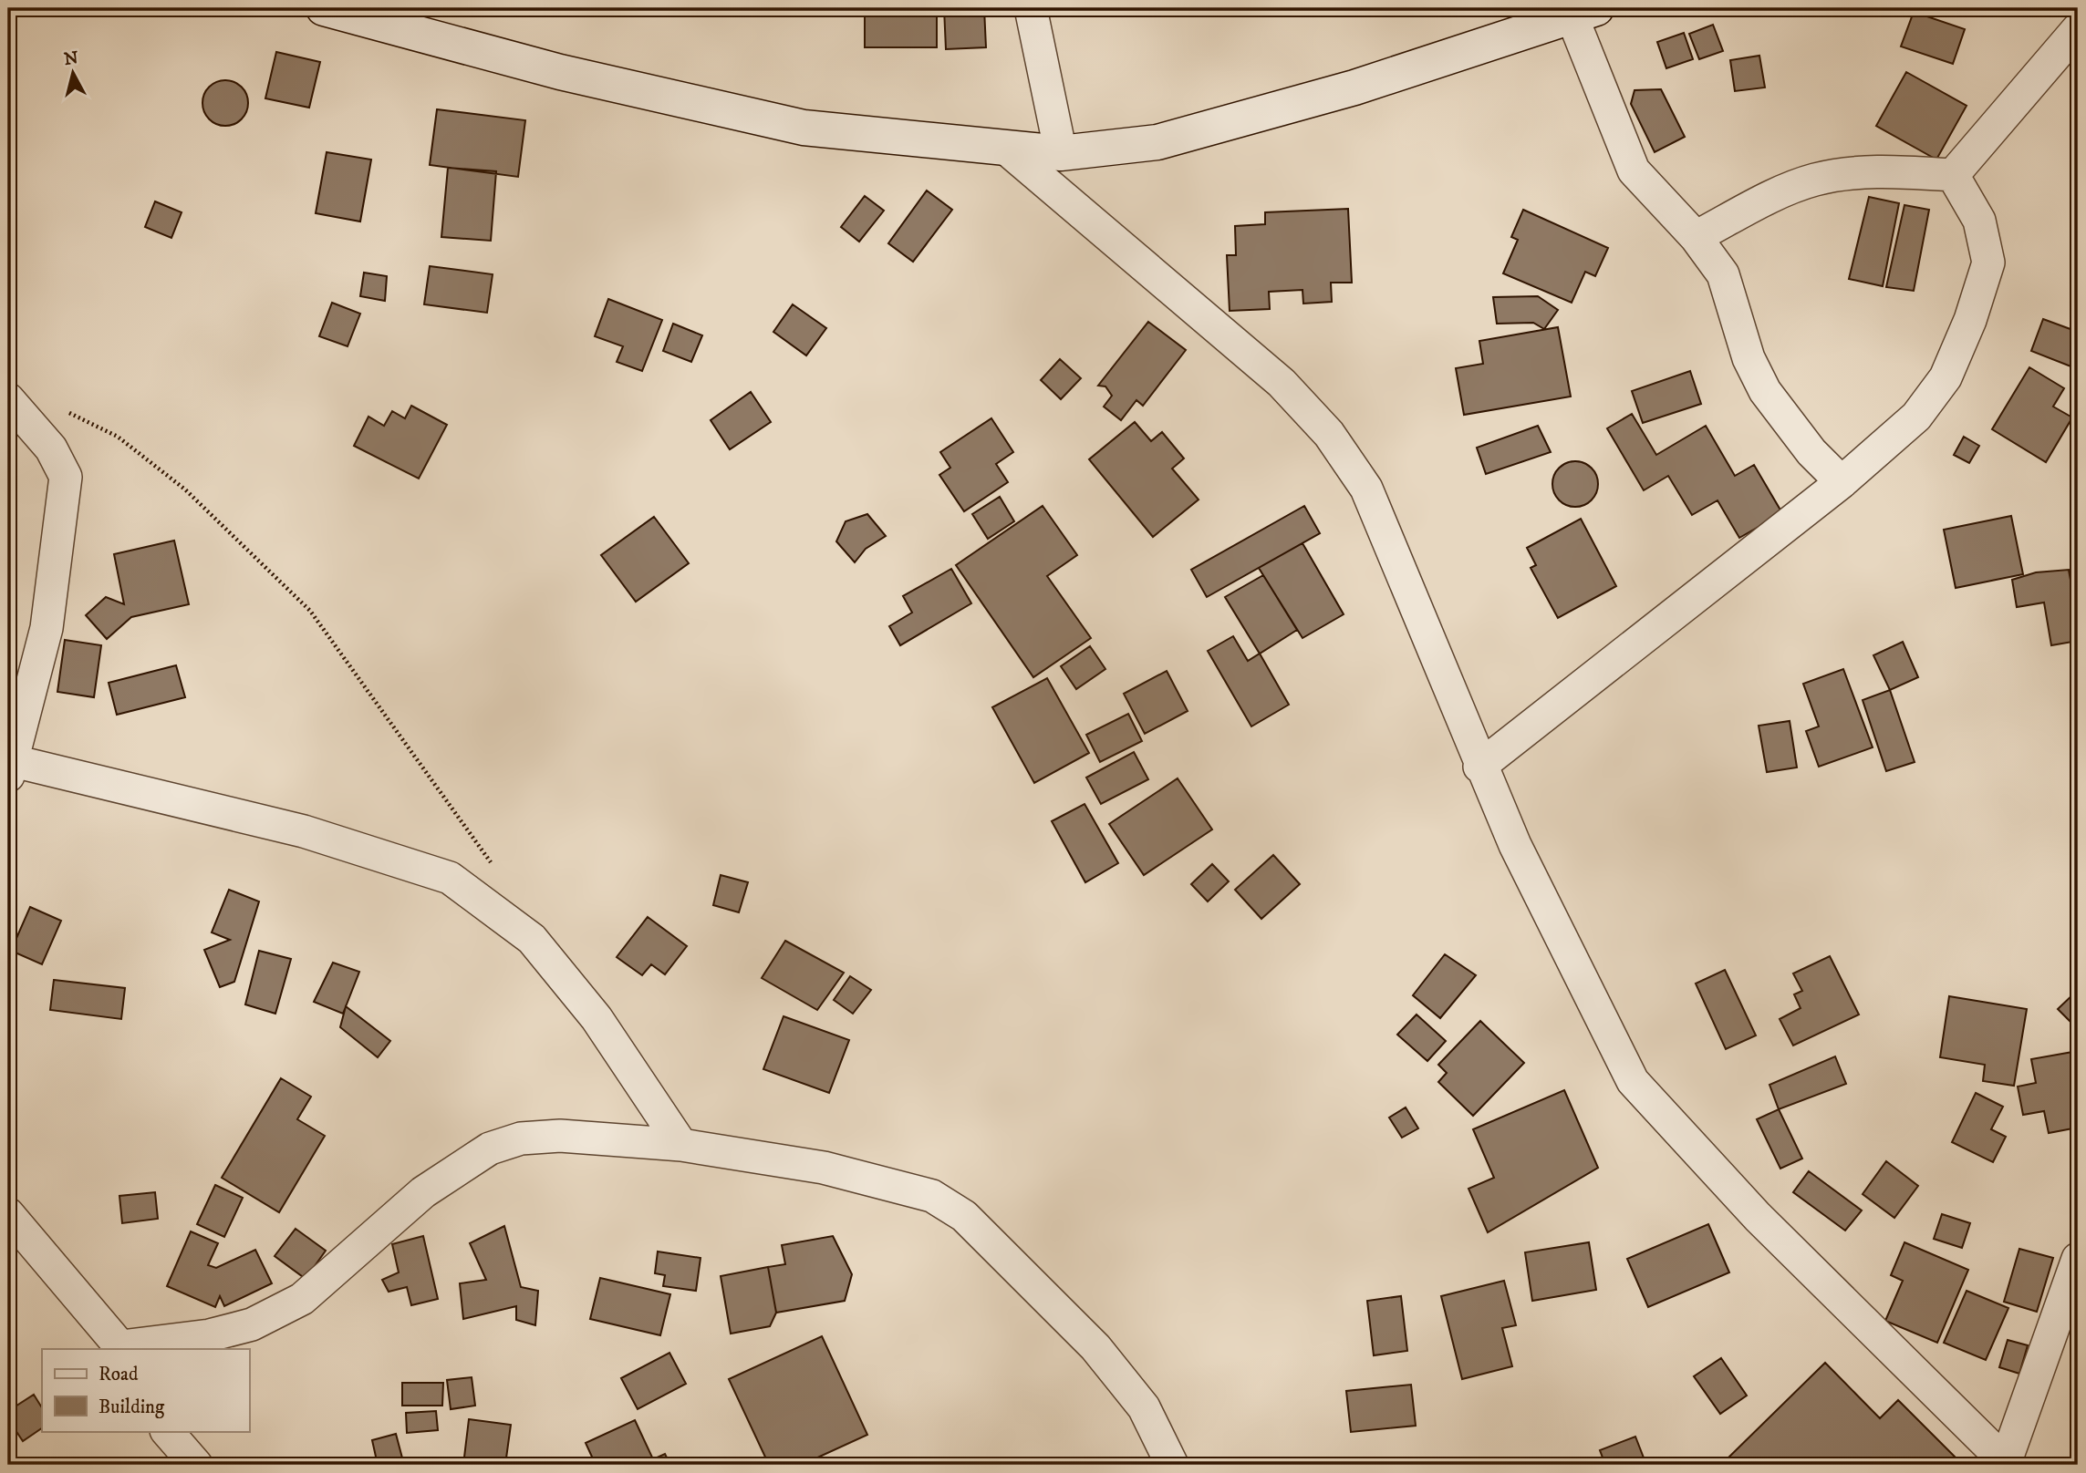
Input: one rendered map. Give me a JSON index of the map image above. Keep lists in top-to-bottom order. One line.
{"legend":["Road","Building"],"north":"top"}
